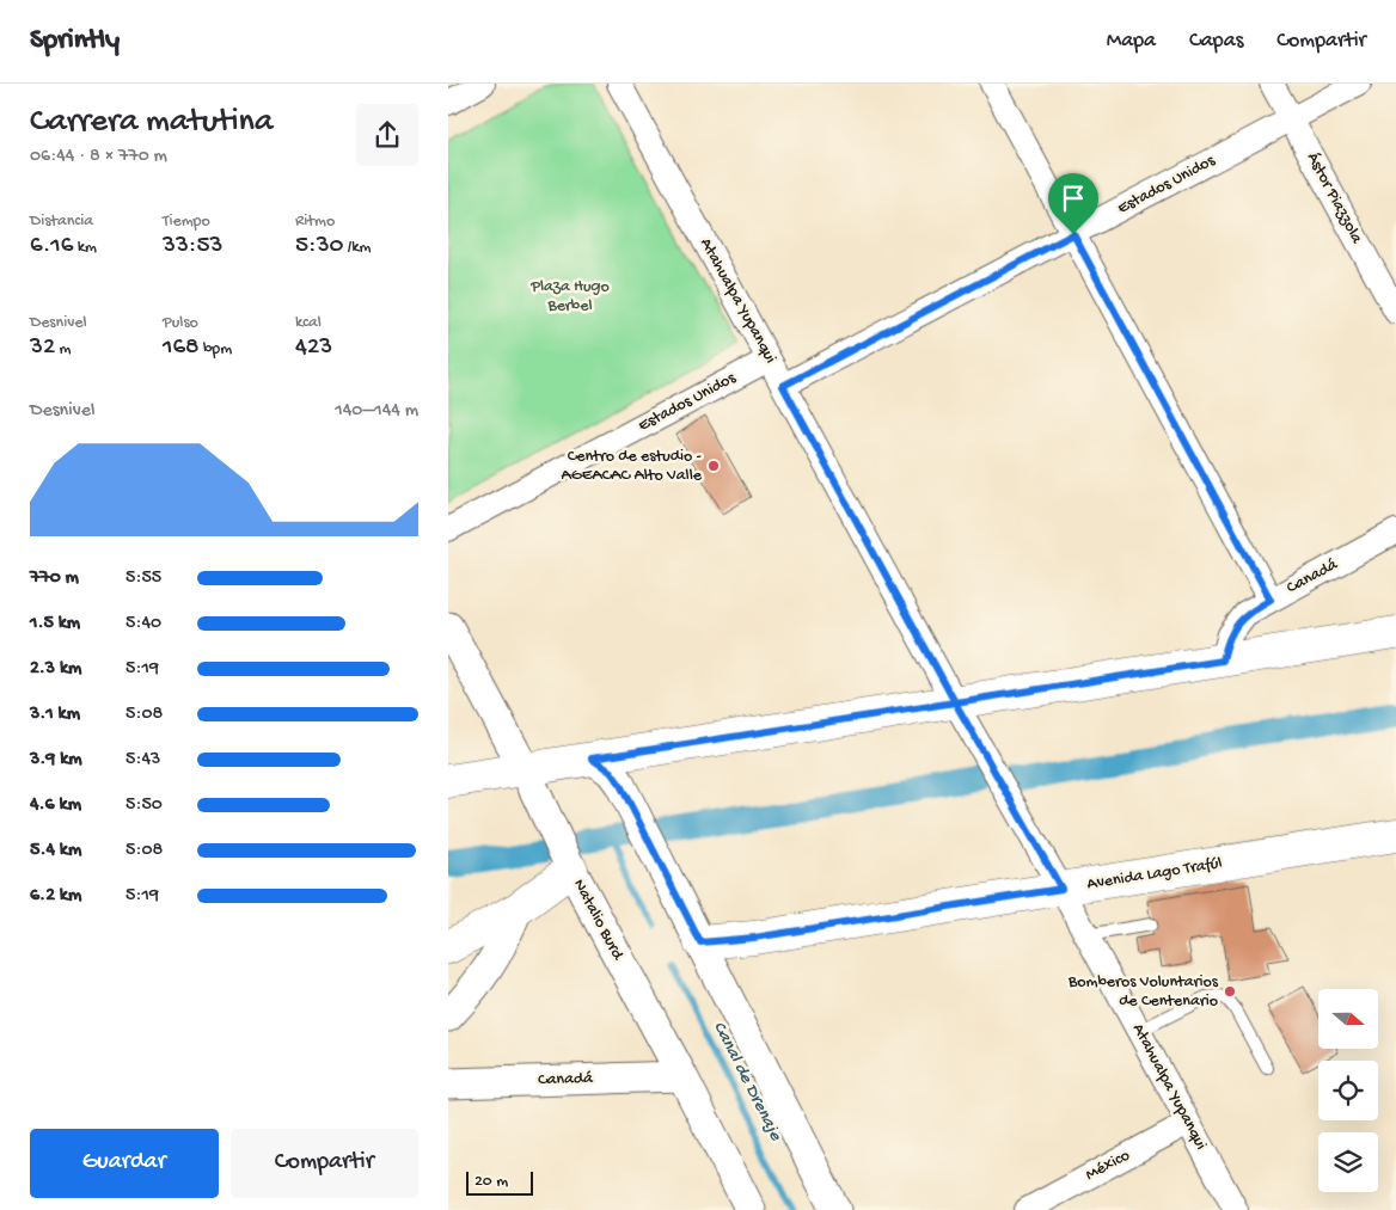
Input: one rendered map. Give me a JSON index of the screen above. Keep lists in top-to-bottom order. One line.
{"streets":{"main road":["Avenida Lago Trafúl"],"street":["Estados Unidos","Ástor Piazzola","Atahualpa Yupanqui","Canadá","Natalio Burd","México"]},"crossings":[["Estados Unidos","Ástor Piazzola"],["Estados Unidos","Atahualpa Yupanqui"],["Atahualpa Yupanqui","Avenida Lago Trafúl"],["Atahualpa Yupanqui","México"],["Canadá","Natalio Burd"]],"water":["Canal de Drenaje"],"parks":["Plaza Hugo Berbel"],"places":["Centro de estudio - AGEACAC Alto Valle","Bomberos Voluntarios de Centenario"],"scale_bar":"20 m","north":"right","page":{"header":"Sprintly","nav":["Mapa","Capas","Compartir"],"heading":["Carrera matutina","06:44 · 8 × 770 m"],"stats":[["Distancia","6.16 km"],["Tiempo","33:53"],["Ritmo","5:30 /km"],["Desnivel","32 m"],["Pulso","168 bpm"],["kcal","423"]],"chart":["Desnivel","140–144 m"],"list":[{"name":"770 m","note":"5:55"},{"name":"1.5 km","note":"5:40"},{"name":"2.3 km","note":"5:19"},{"name":"3.1 km","note":"5:08"},{"name":"3.9 km","note":"5:43"},{"name":"4.6 km","note":"5:50"},{"name":"5.4 km","note":"5:08"},{"name":"6.2 km","note":"5:19"}],"buttons":["Guardar","Compartir"],"scale":"20 m"}}
